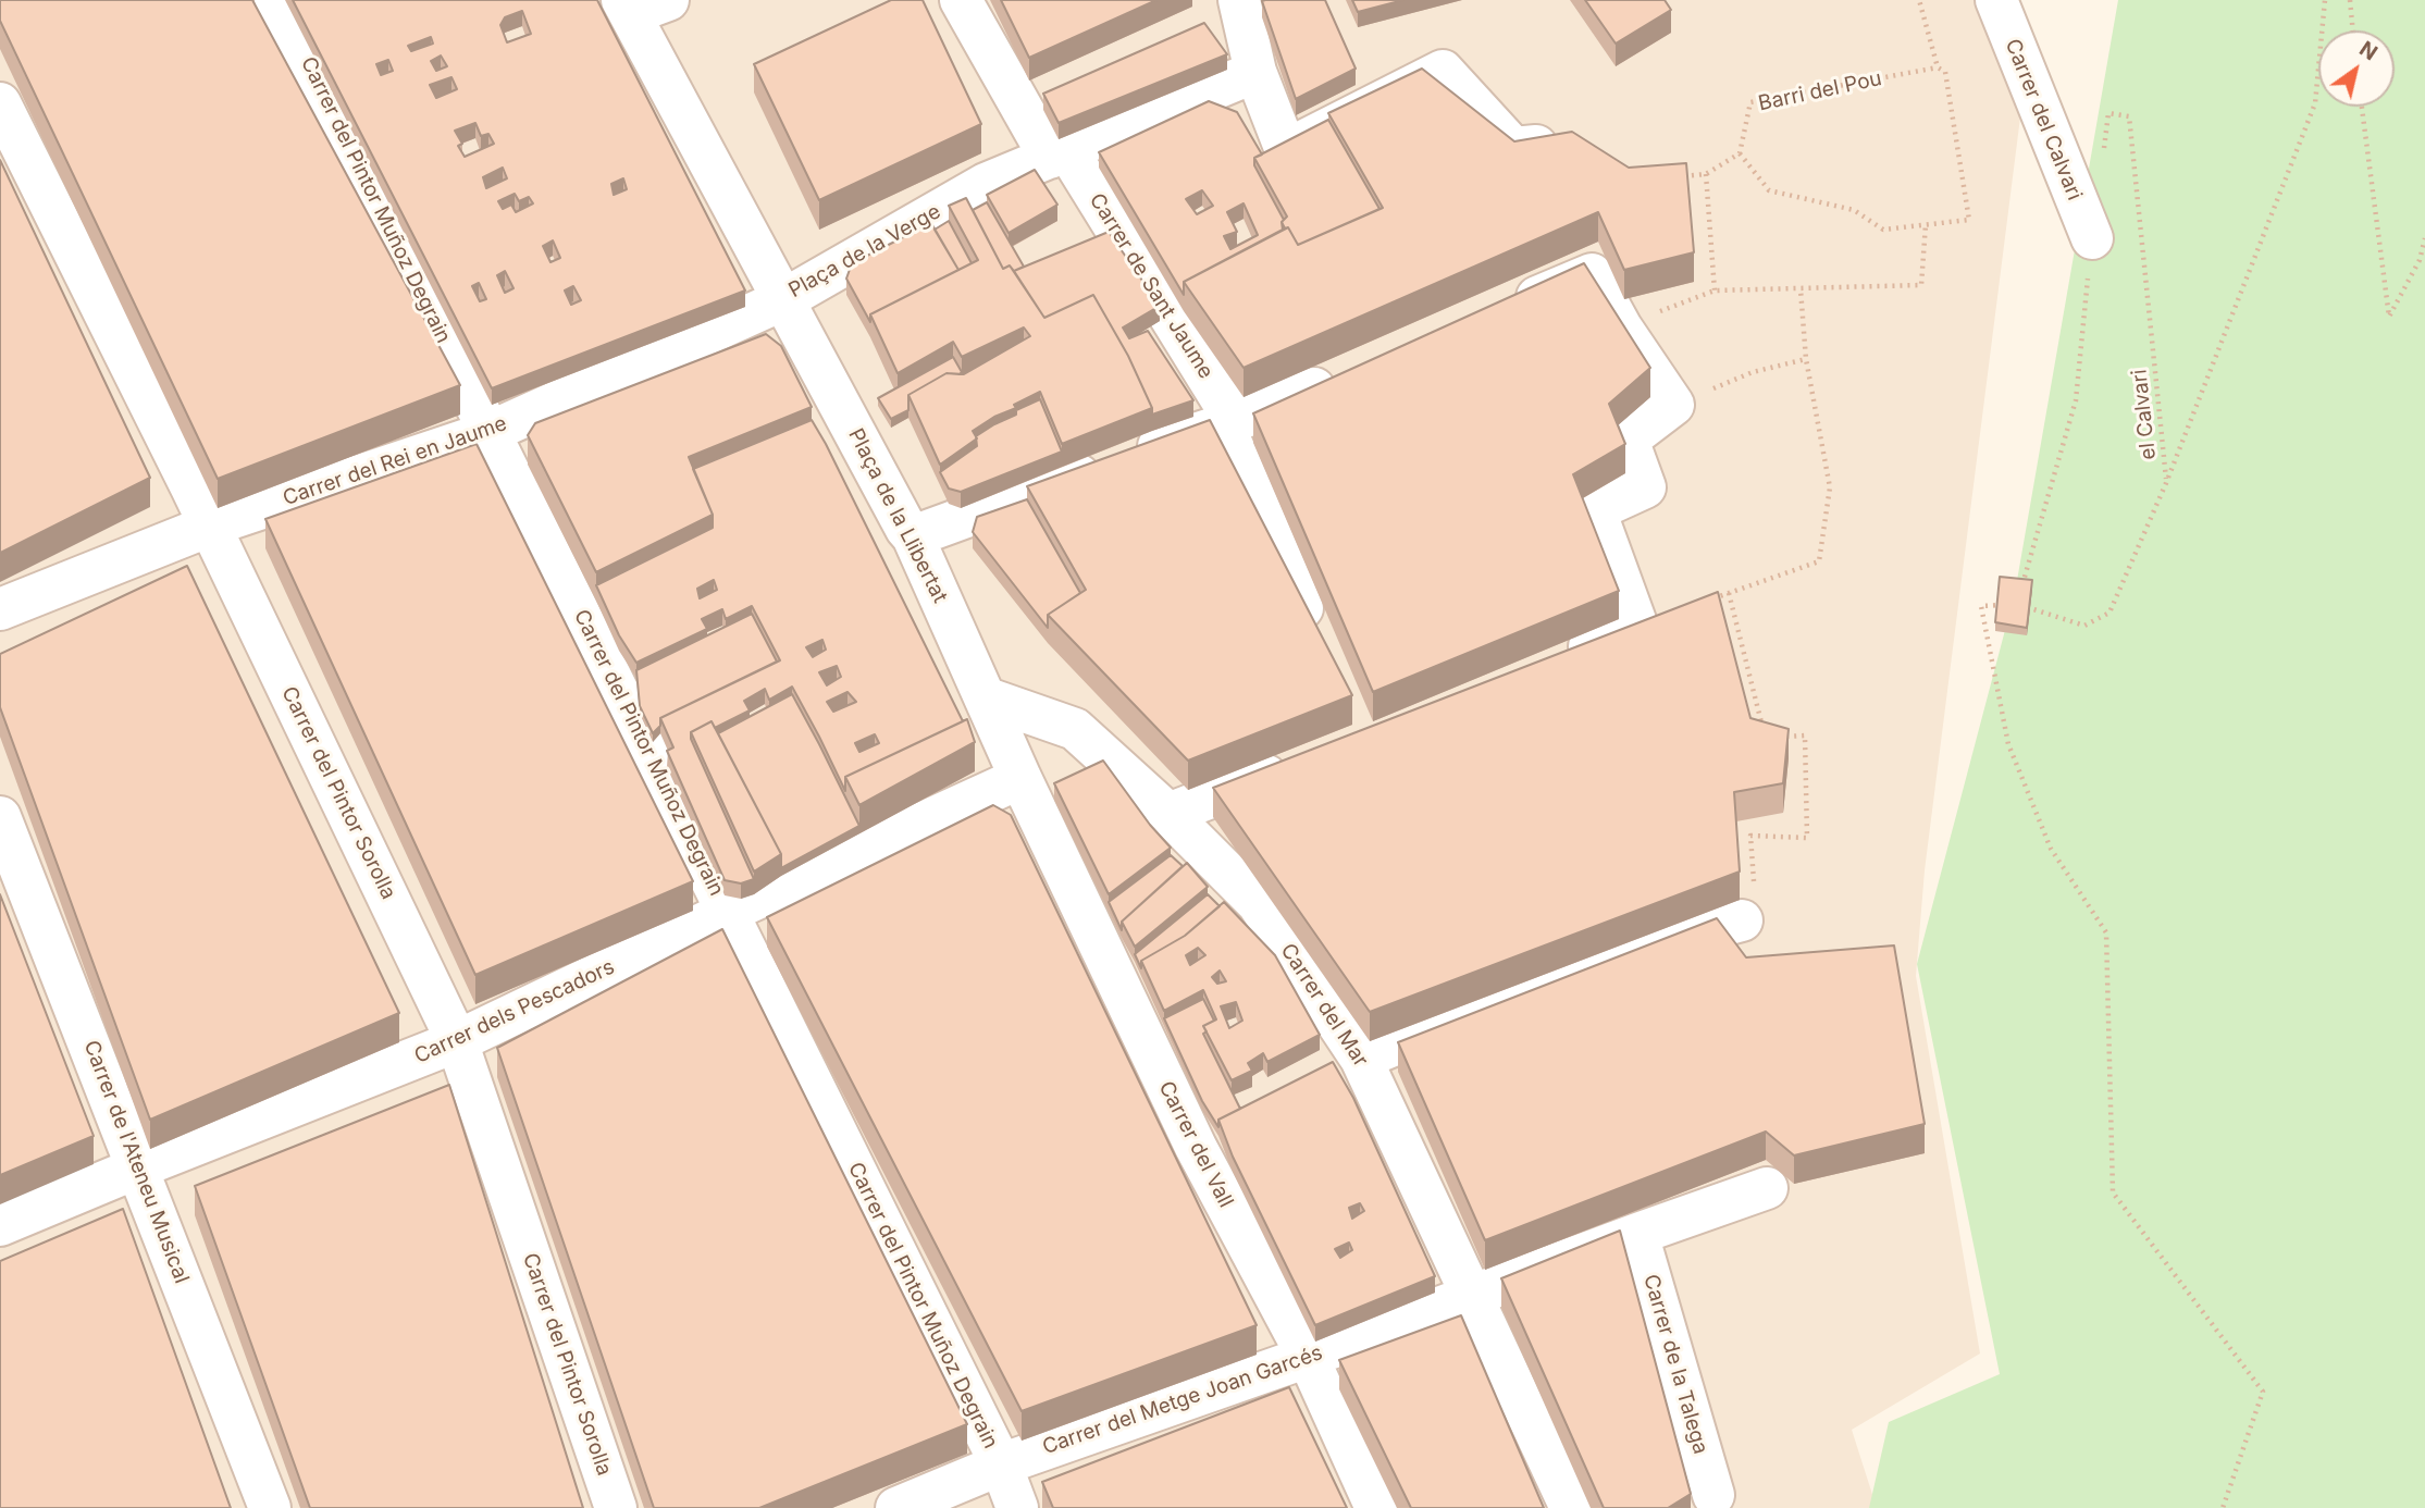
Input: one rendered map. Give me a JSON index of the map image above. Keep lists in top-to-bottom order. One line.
{"streets":{"street":["Carrer del Calvari","Carrer del Pintor Muñoz Degrain","Plaça de la Verge","Carrer de Sant Jaume","Carrer del Rei en Jaume","Plaça de la Llibertat","Carrer del Pintor Sorolla","Carrer del Mar","Carrer dels Pescadors","Carrer del Vall","Carrer de l'Ateneu Musical","Carrer de la Talega","Carrer del Metge Joan Garcés"],"path":["Barri del Pou","el Calvari"]},"crossings":[["Carrer del Pintor Muñoz Degrain","Carrer del Rei en Jaume"],["Carrer del Pintor Muñoz Degrain","Carrer dels Pescadors"],["Carrer del Pintor Muñoz Degrain","Carrer del Metge Joan Garcés"],["Plaça de la Verge","Carrer de Sant Jaume"],["Plaça de la Verge","Carrer del Rei en Jaume"],["Plaça de la Verge","Plaça de la Llibertat"],["Carrer del Rei en Jaume","Plaça de la Llibertat"],["Carrer del Rei en Jaume","Carrer del Pintor Sorolla"],["Plaça de la Llibertat","Carrer del Mar"],["Plaça de la Llibertat","Carrer dels Pescadors"],["Plaça de la Llibertat","Carrer del Vall"],["Carrer del Pintor Sorolla","Carrer dels Pescadors"],["Carrer del Mar","Carrer del Metge Joan Garcés"],["Carrer dels Pescadors","Carrer del Vall"],["Carrer dels Pescadors","Carrer de l'Ateneu Musical"],["Carrer del Vall","Carrer del Metge Joan Garcés"],["Carrer de la Talega","Carrer del Metge Joan Garcés"]],"north":"top right"}
